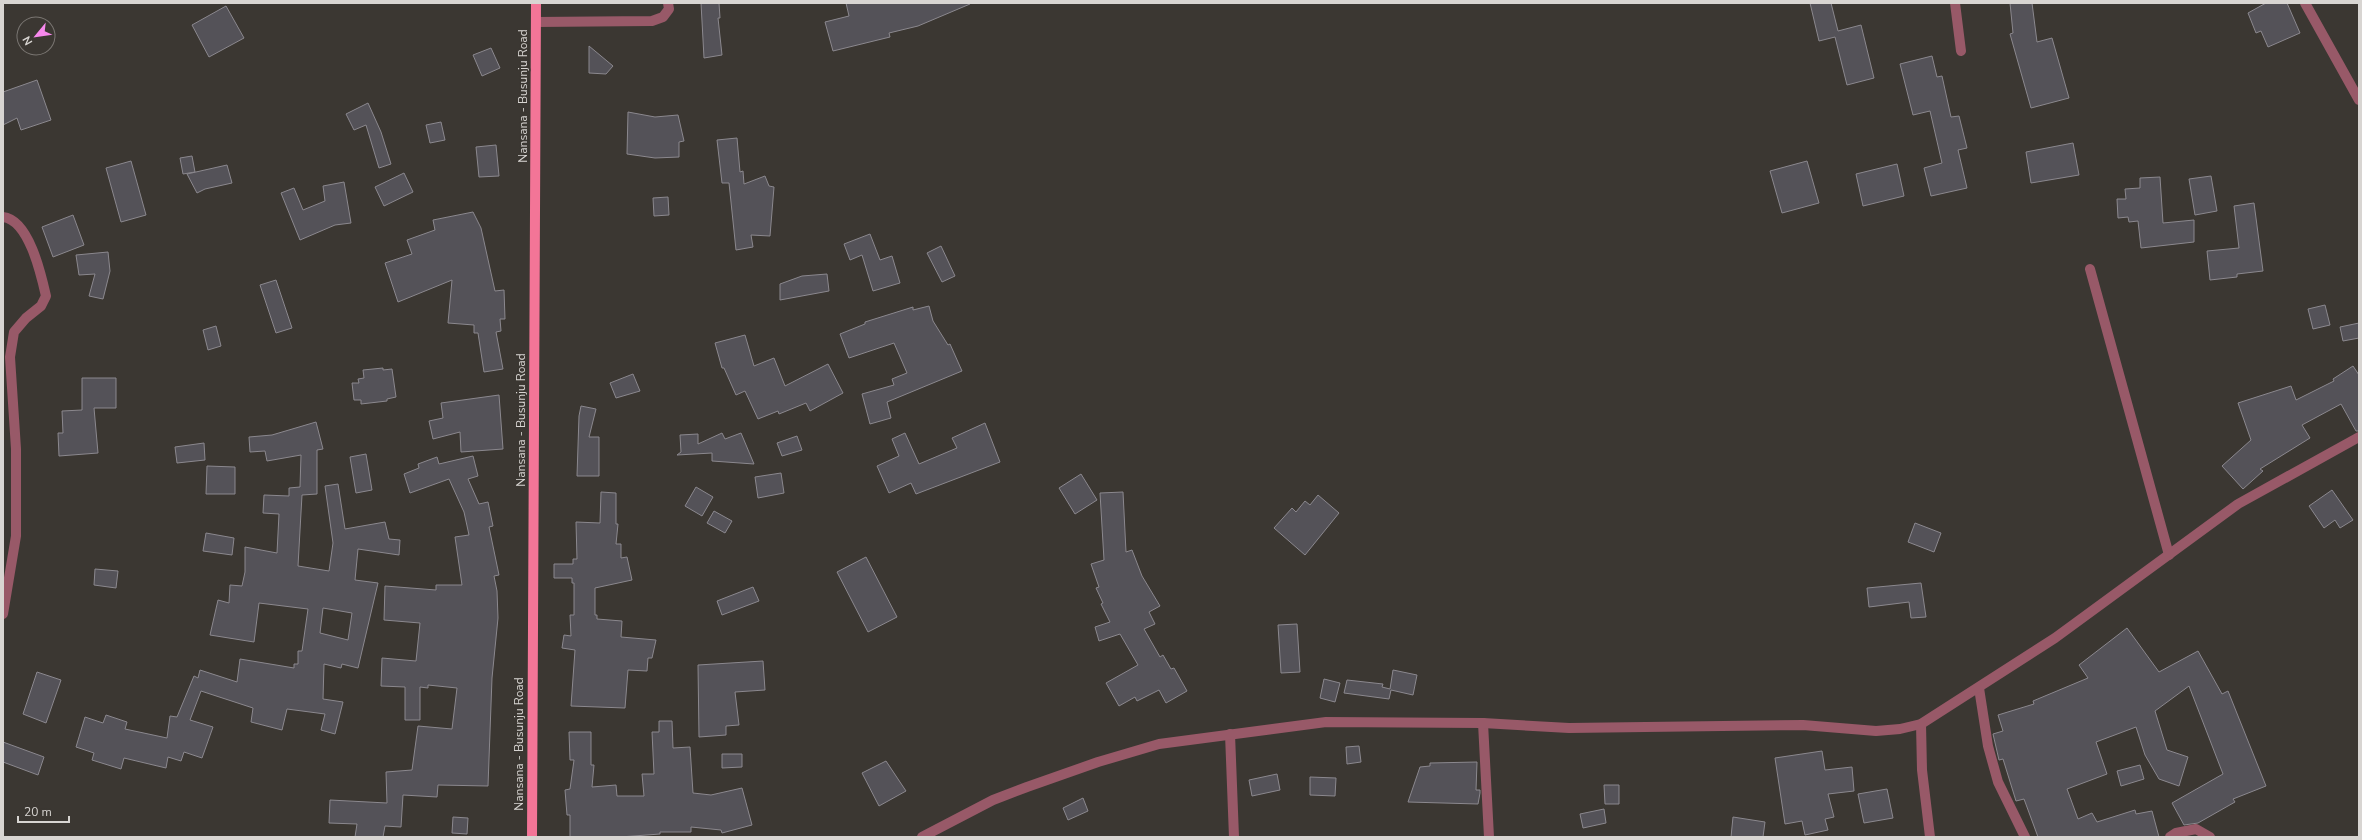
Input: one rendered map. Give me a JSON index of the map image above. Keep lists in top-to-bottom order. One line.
{"streets":{"main road":["Nansana - Busunju Road"]},"scale_bar":"20 m","north":"bottom left"}
